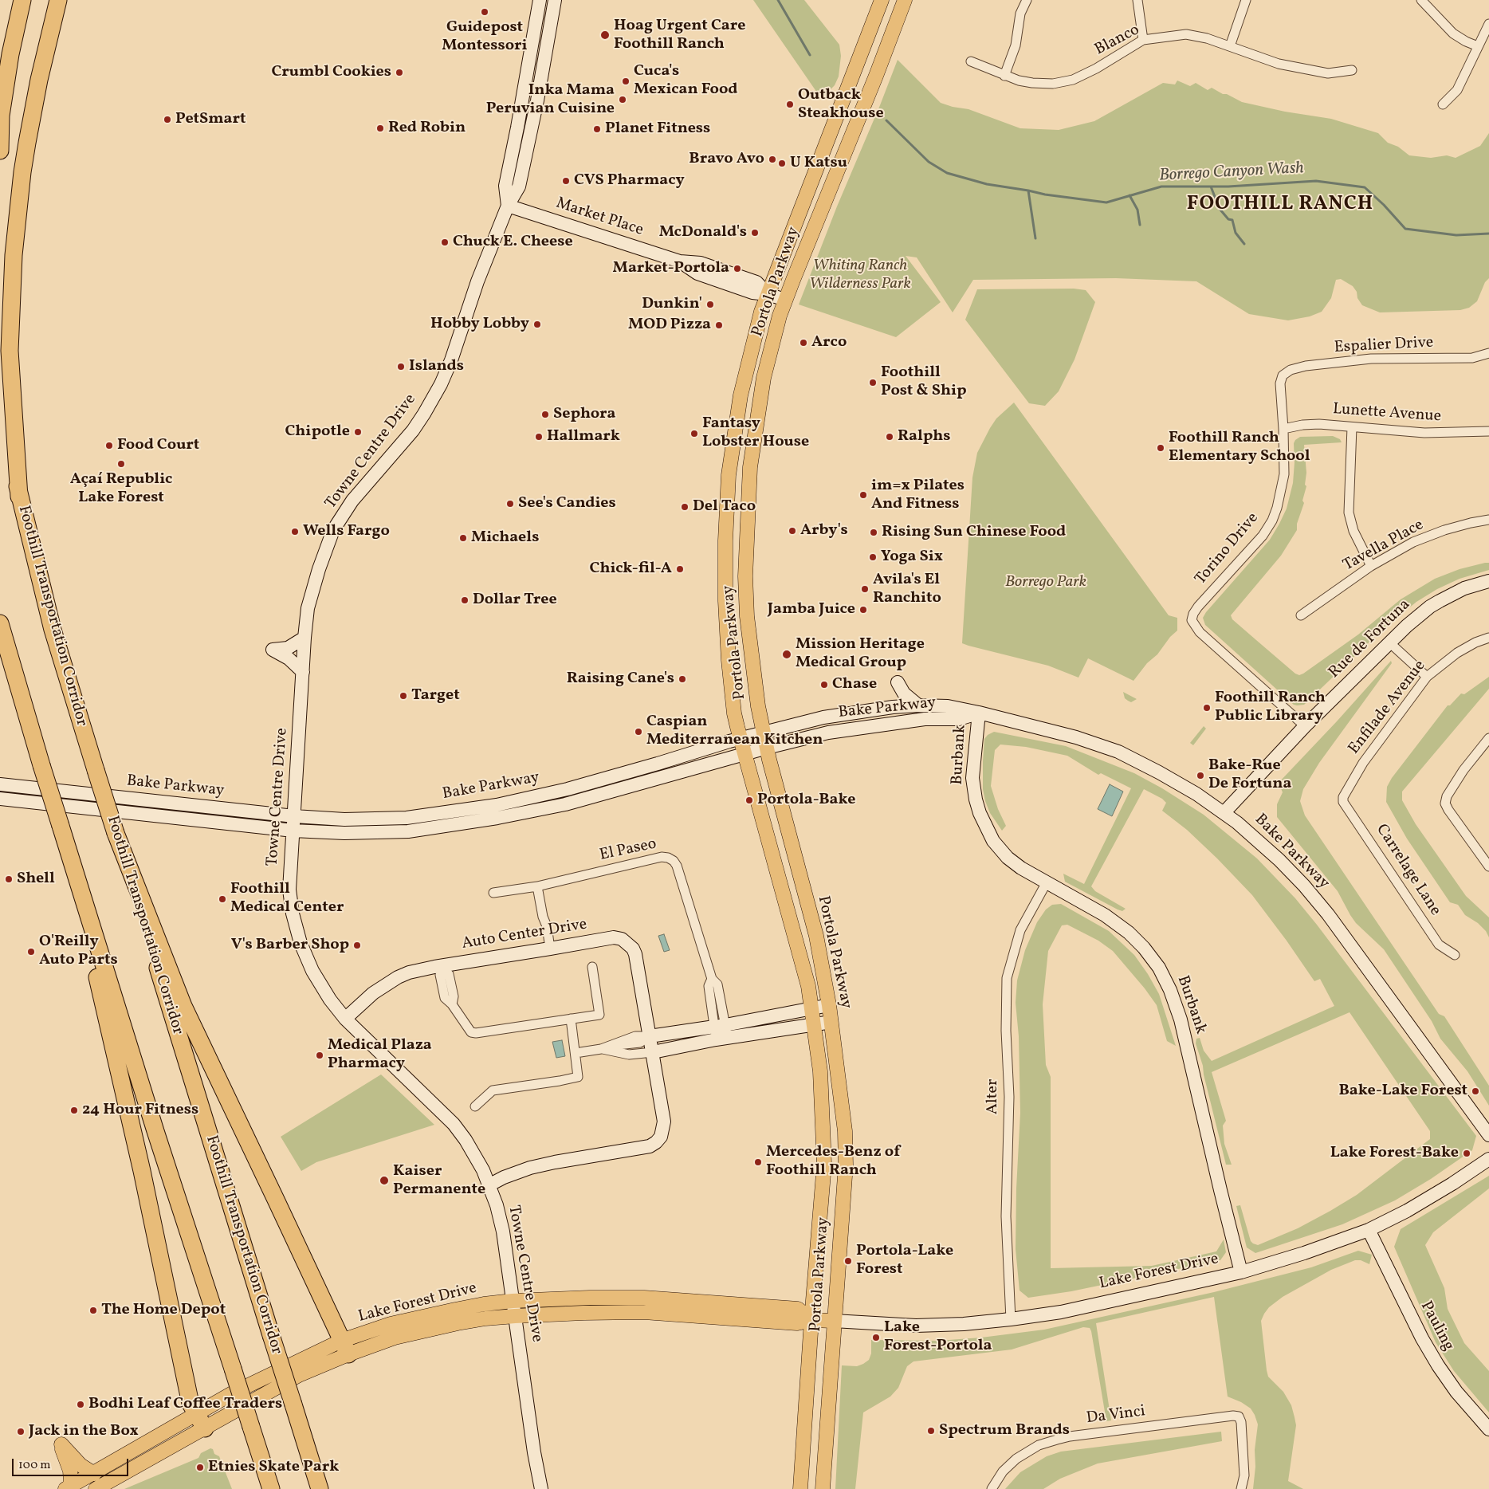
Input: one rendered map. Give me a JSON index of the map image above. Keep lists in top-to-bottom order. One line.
{"streets":{"highway":["Foothill Transportation Corridor"],"main road":["Market Place","Portola Parkway","Towne Centre Drive","Rue de Fortuna","Bake Parkway","Burbank","Auto Center Drive","Lake Forest Drive","Pauling"],"street":["Blanco","Espalier Drive","Lunette Avenue","Tavella Place","Torino Drive","Enfilade Avenue","El Paseo","Carrelage Lane","Alter","Da Vinci"]},"crossings":[["Market Place","Portola Parkway"],["Market Place","Towne Centre Drive"],["Portola Parkway","Bake Parkway"],["Portola Parkway","Lake Forest Drive"],["Espalier Drive","Torino Drive"],["Lunette Avenue","Torino Drive"],["Towne Centre Drive","Bake Parkway"],["Towne Centre Drive","Auto Center Drive"],["Towne Centre Drive","Lake Forest Drive"],["Torino Drive","Rue de Fortuna"],["Rue de Fortuna","Bake Parkway"],["Enfilade Avenue","Carrelage Lane"],["Bake Parkway","Burbank"],["Burbank","Alter"],["Burbank","Lake Forest Drive"],["Alter","Lake Forest Drive"],["Lake Forest Drive","Pauling"]],"districts":["FOOTHILL RANCH"],"water":["Borrego Canyon Wash"],"parks":["Whiting Ranch Wilderness Park","Borrego Park"],"places":["Guidepost Montessori","Hoag Urgent Care Foothill Ranch","Crumbl Cookies","Cuca's Mexican Food","Inka Mama Peruvian Cuisine","Outback Steakhouse","PetSmart","Red Robin","Planet Fitness","Bravo Avo","U Katsu","CVS Pharmacy","McDonald's","Chuck E. Cheese","Market-Portola","Dunkin'","Hobby Lobby","MOD Pizza","Arco","Islands","Foothill Post & Ship","Sephora","Chipotle","Fantasy Lobster House","Hallmark","Ralphs","Food Court","Foothill Ranch Elementary School","Açaí Republic Lake Forest","im=x Pilates And Fitness","See's Candies","Del Taco","Arby's","Wells Fargo","Rising Sun Chinese Food","Michaels","Yoga Six","Chick-fil-A","Avila's El Ranchito","Dollar Tree","Jamba Juice","Mission Heritage Medical Group","Raising Cane's","Chase","Target","Foothill Ranch Public Library","Caspian Mediterranean Kitchen","Bake-Rue De Fortuna","Portola-Bake","Shell","Foothill Medical Center","V's Barber Shop","O'Reilly Auto Parts","Medical Plaza Pharmacy","Bake-Lake Forest","24 Hour Fitness","Lake Forest-Bake","Mercedes-Benz of Foothill Ranch","Kaiser Permanente","Portola-Lake Forest","The Home Depot","Lake Forest-Portola","Bodhi Leaf Coffee Traders","Spectrum Brands","Jack in the Box","Etnies Skate Park"],"scale_bar":"100 m"}
